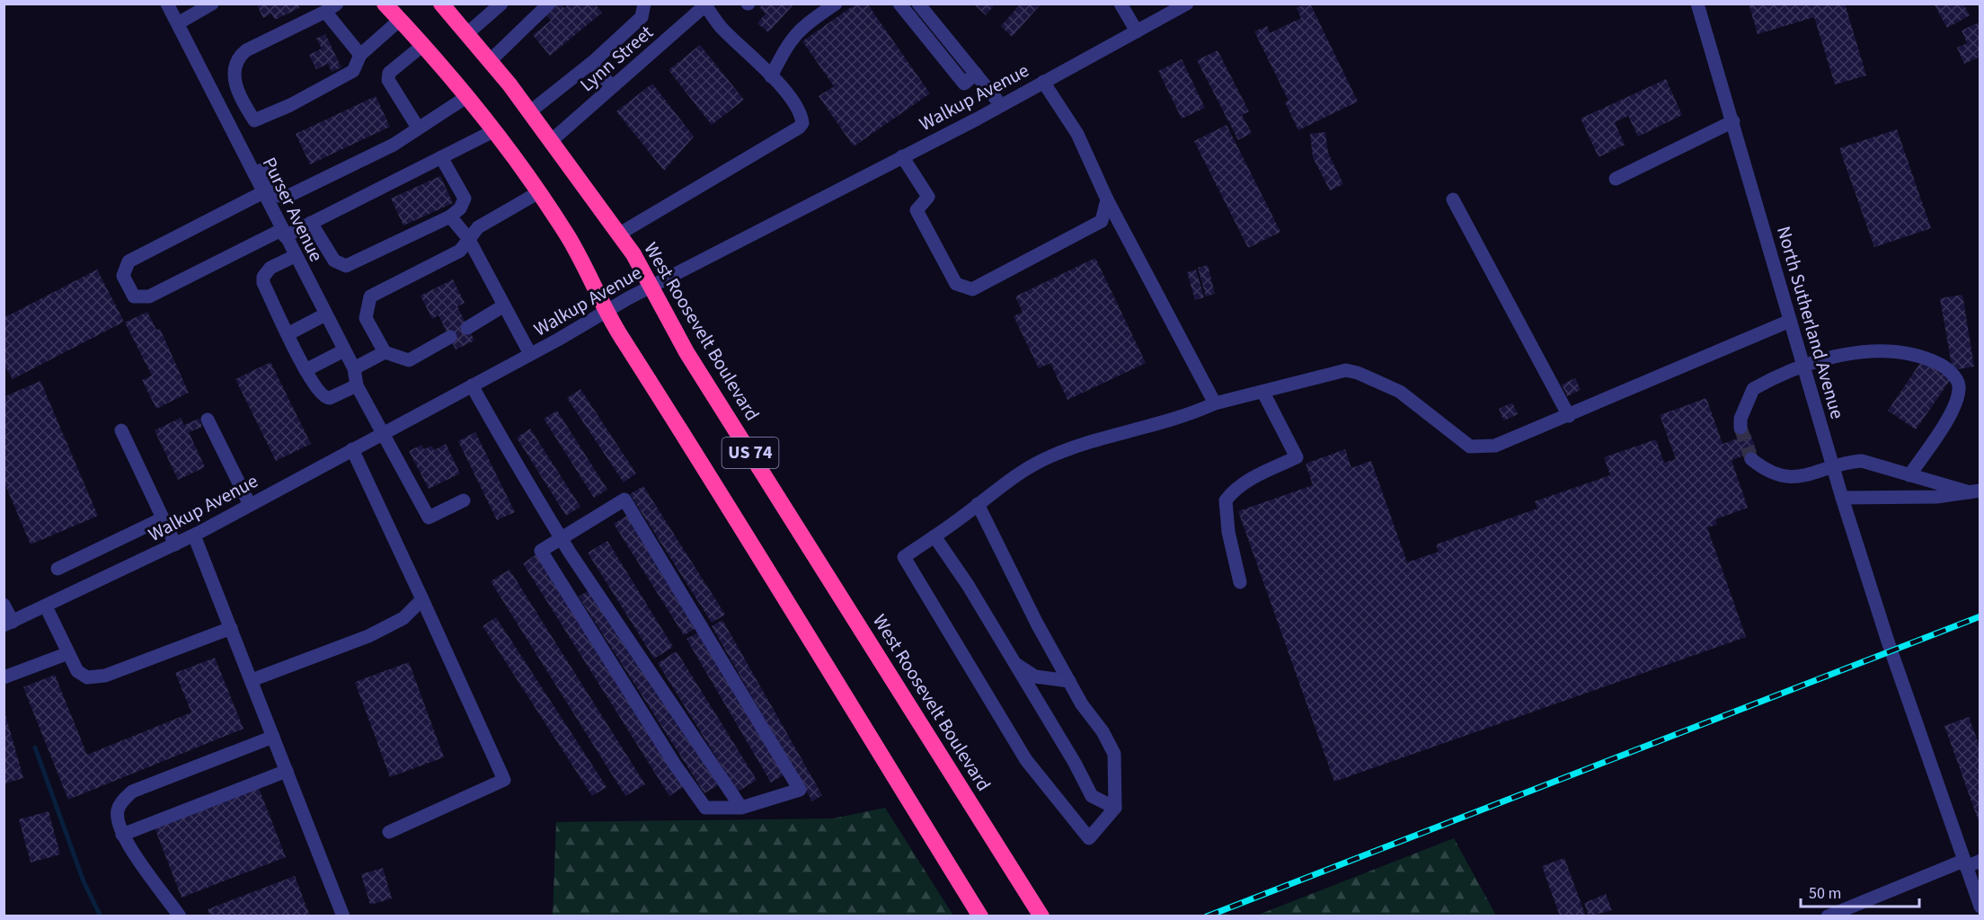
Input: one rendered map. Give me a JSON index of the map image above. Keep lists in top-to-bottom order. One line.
{"streets":{"highway":["West Roosevelt Boulevard","US 74"],"street":["Lynn Street","Walkup Avenue","Purser Avenue","North Sutherland Avenue"]},"crossings":[["Lynn Street","West Roosevelt Boulevard"],["Walkup Avenue","Purser Avenue"],["Walkup Avenue","West Roosevelt Boulevard"],["Walkup Avenue","US 74"]],"scale_bar":"50 m"}
